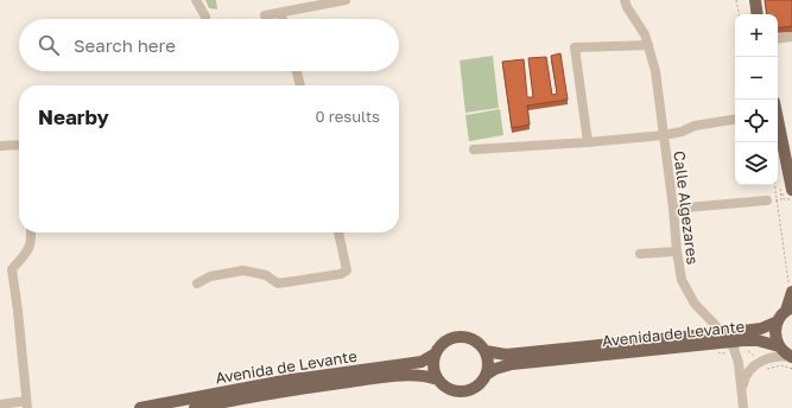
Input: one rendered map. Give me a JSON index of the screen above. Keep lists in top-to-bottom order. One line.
{"streets":{"main road":["Avenida de Levante"],"street":["Calle Algezares"]},"crossings":[["Calle Algezares","Avenida de Levante"]],"page":{"map_buttons":["+","−"],"search":"Search here","heading":["Nearby","0 results"]}}
